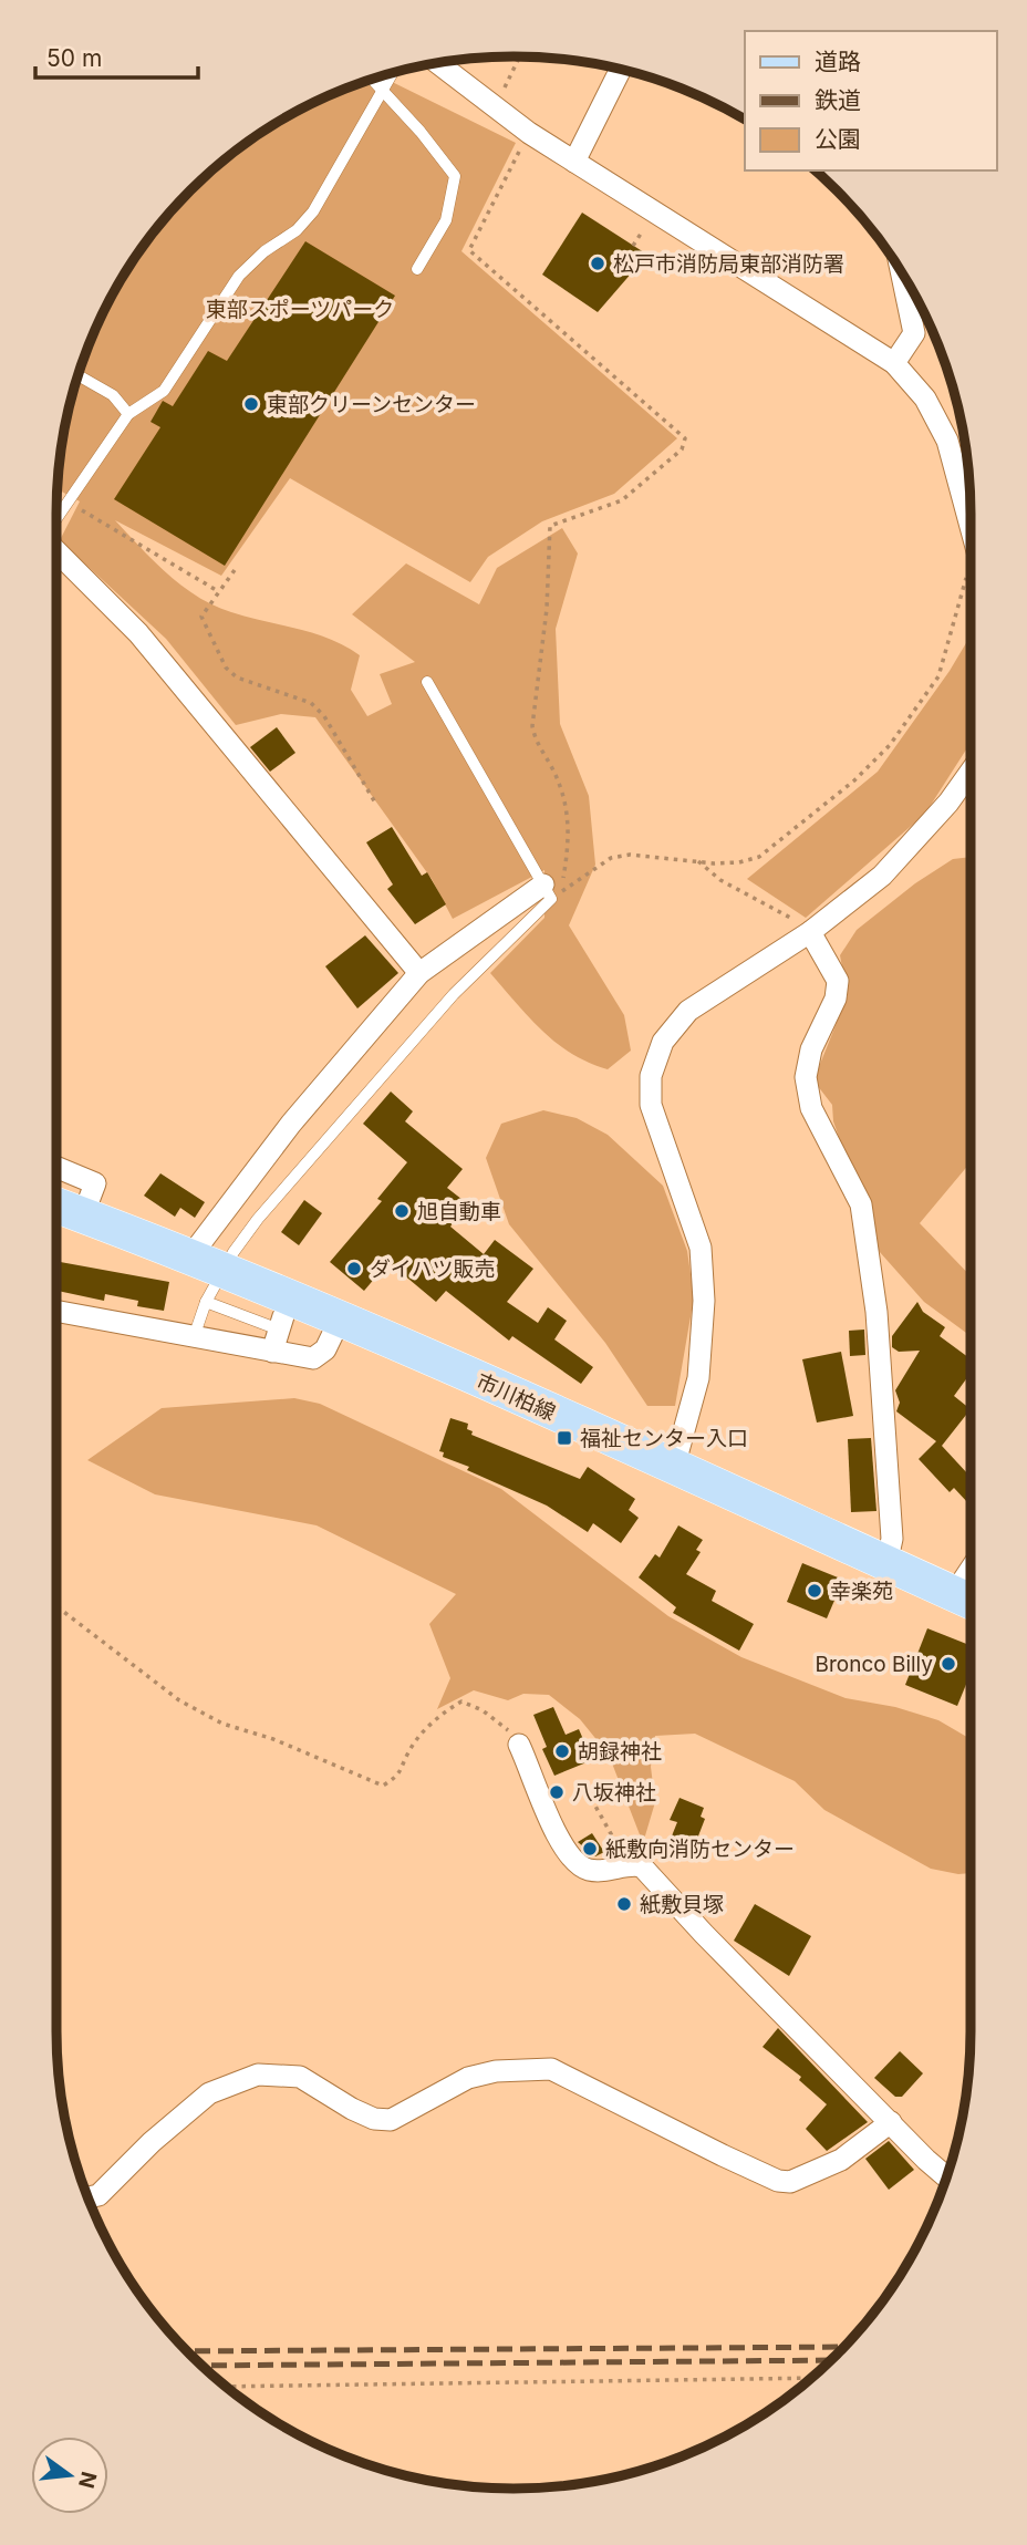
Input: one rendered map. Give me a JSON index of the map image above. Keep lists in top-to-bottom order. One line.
{"streets":{"main road":["市川柏線"]},"parks":["東部スポーツパーク"],"places":{"other":["松戸市消防局東部消防署","東部クリーンセンター","旭自動車","ダイハツ販売","幸楽苑","Bronco Billy","胡録神社","八坂神社","紙敷向消防センター","紙敷貝塚"],"transit":["福祉センター入口"]},"legend":["道路","鉄道","公園"],"scale_bar":"50 m","north":"right"}
